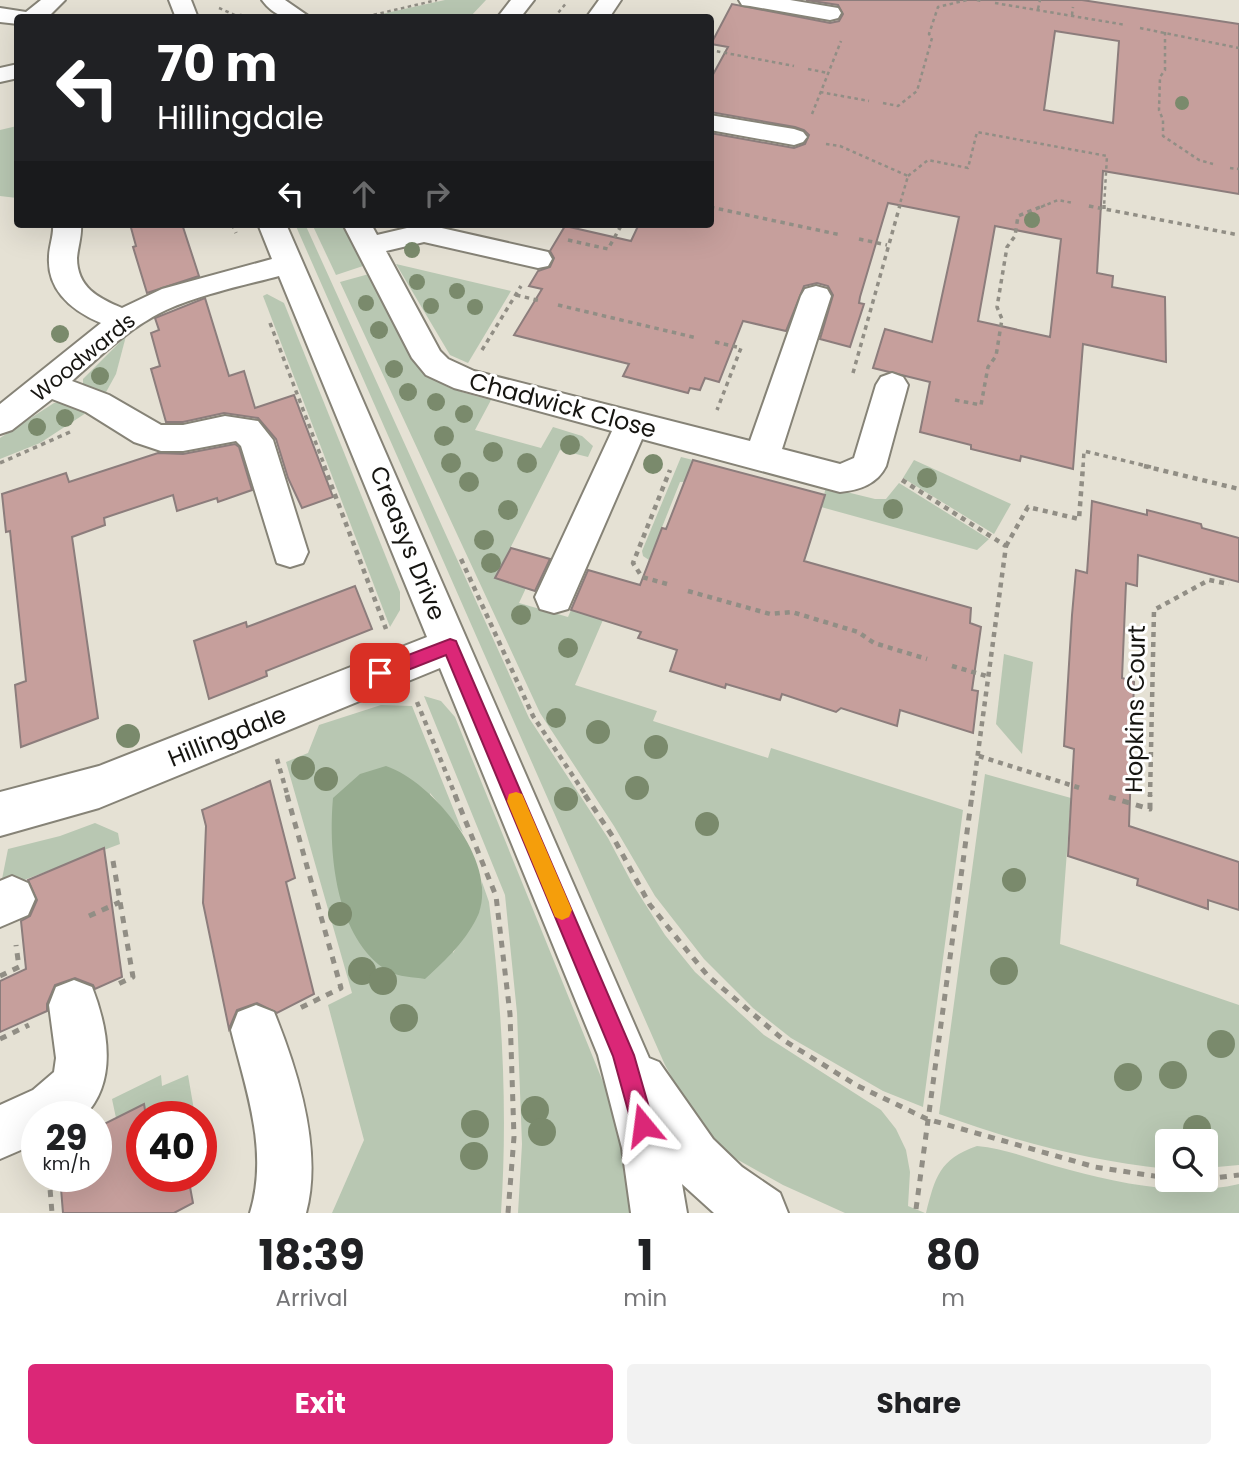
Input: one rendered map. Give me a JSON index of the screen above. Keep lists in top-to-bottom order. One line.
{"streets":{"street":["Woodwards","Chadwick Close","Creasys Drive","Hillingdale"],"path":["Hopkins Court"]},"crossings":[["Woodwards","Creasys Drive"],["Creasys Drive","Hillingdale"]],"page":{"turn":["70 m","Hillingdale"],"speed":"29 km/h","limit":"40","eta":["18:39","Arrival","1","min","80","m"],"buttons":["Exit","Share"]}}
